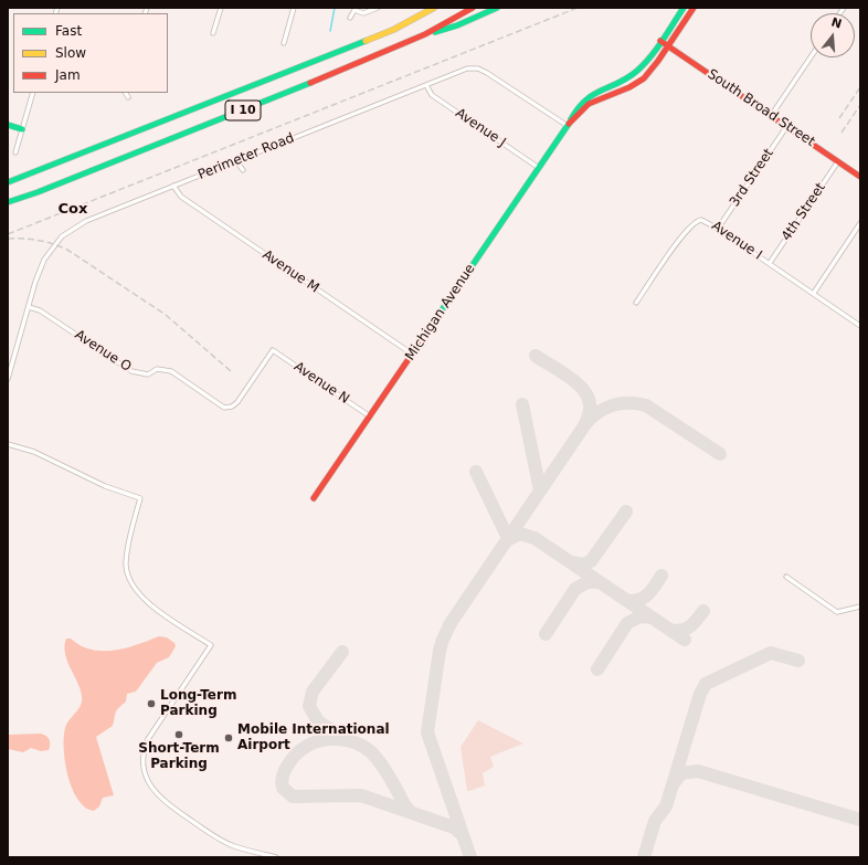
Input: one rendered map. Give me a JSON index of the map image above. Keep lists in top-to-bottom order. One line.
{"streets":{"main road":["South Broad Street","I 10","Michigan Avenue"],"street":["Avenue J","Perimeter Road","3rd Street","4th Street","Avenue I","Avenue M","Avenue O","Avenue N"]},"crossings":[["South Broad Street","3rd Street"],["South Broad Street","4th Street"],["South Broad Street","Michigan Avenue"],["Avenue J","Perimeter Road"],["Avenue J","Michigan Avenue"],["Perimeter Road","Avenue M"],["Perimeter Road","Michigan Avenue"],["Perimeter Road","Avenue O"],["3rd Street","Avenue I"],["4th Street","Avenue I"],["Avenue M","Michigan Avenue"],["Michigan Avenue","Avenue N"],["Avenue O","Avenue N"]],"districts":["Cox"],"places":["Long-Term Parking","Short-Term Parking","Mobile International Airport"],"legend":["Fast","Slow","Jam"],"north":"top"}
